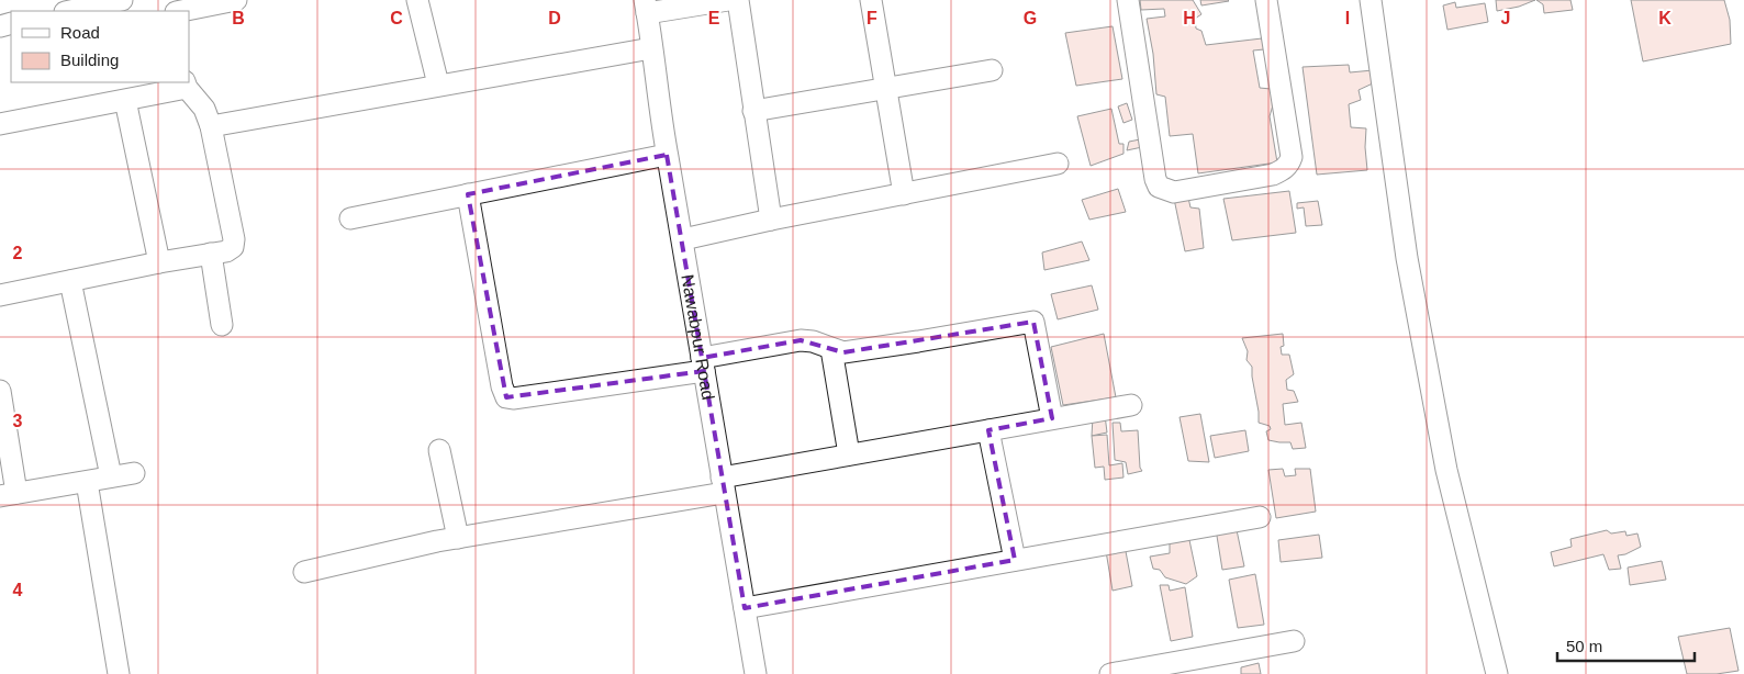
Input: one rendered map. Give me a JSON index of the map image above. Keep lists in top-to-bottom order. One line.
{"streets":{"street":["Nawabpur Road"]},"legend":["Road","Building"],"scale_bar":"50 m","grid":{"columns":["B","C","D","E","F","G","H","I","J","K"],"rows":["2","3","4"]}}
